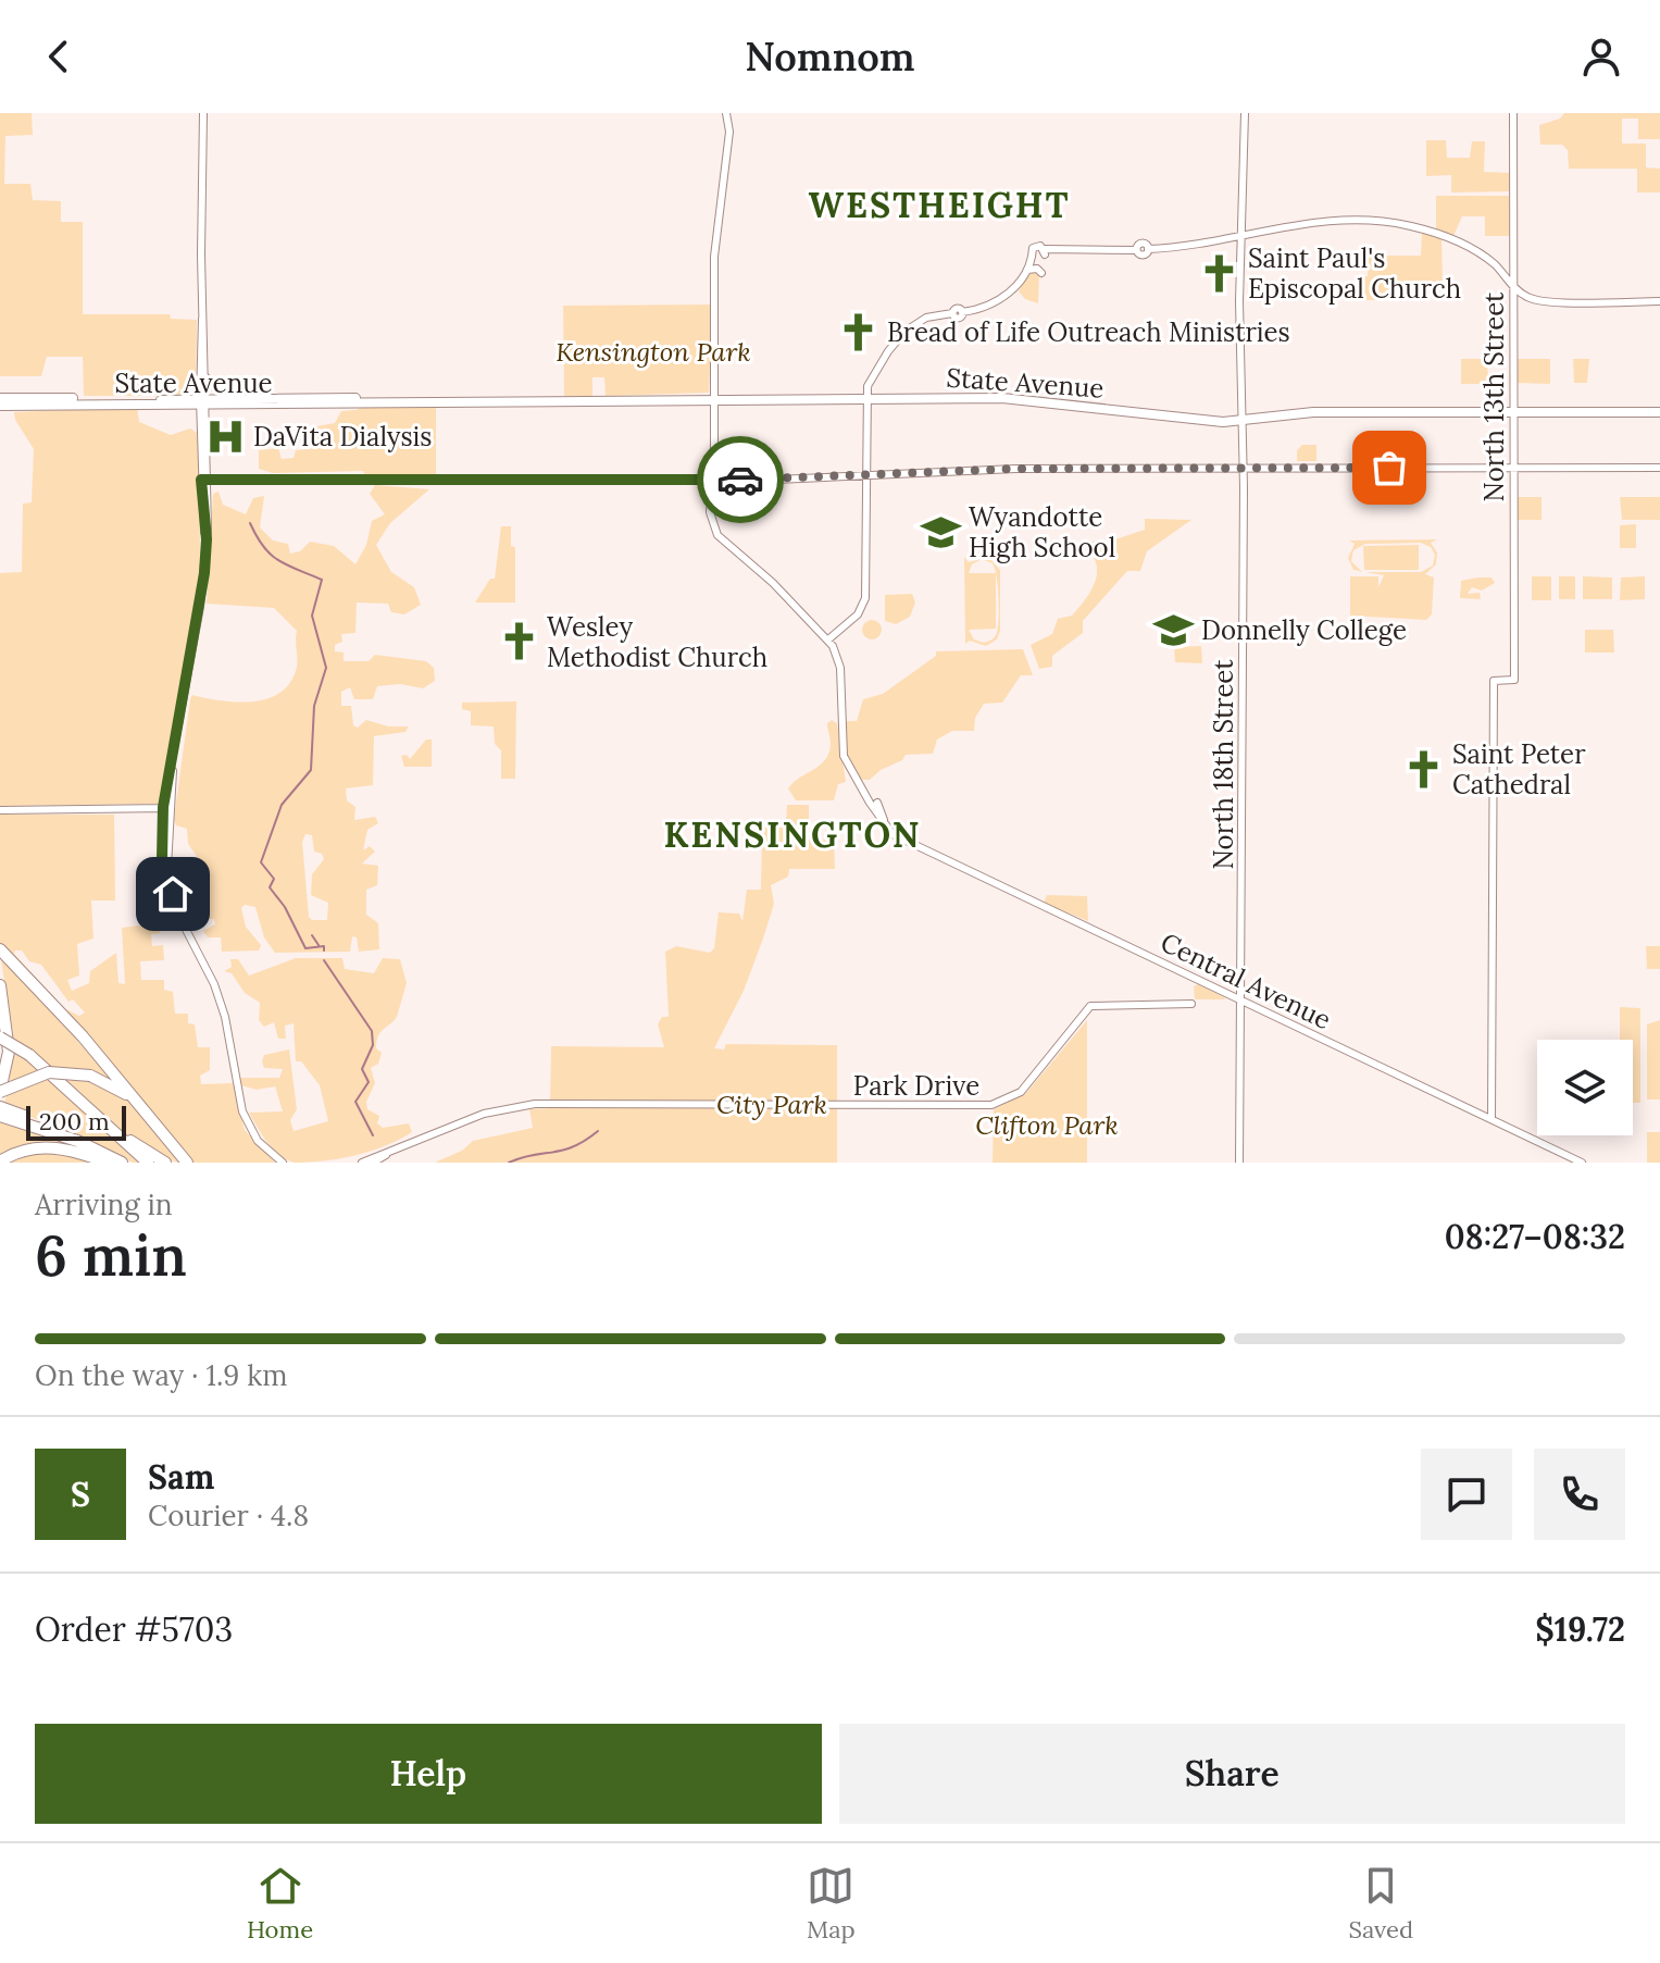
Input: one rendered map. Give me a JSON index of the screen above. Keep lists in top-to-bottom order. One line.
{"streets":{"main road":["State Avenue","North 13th Street","North 18th Street","Central Avenue","Park Drive"]},"crossings":[["State Avenue","North 13th Street"],["State Avenue","North 18th Street"],["North 13th Street","Central Avenue"],["North 18th Street","Central Avenue"]],"districts":["WESTHEIGHT","KENSINGTON"],"parks":["Kensington Park","City Park","Clifton Park"],"places":{"church":["Saint Paul's Episcopal Church","Bread of Life Outreach Ministries","Wesley Methodist Church","Saint Peter Cathedral"],"hospital":["DaVita Dialysis"],"school or university":["Wyandotte High School","Donnelly College"]},"scale_bar":"200 m","page":{"header":"Nomnom","scale":"200 m","heading":["6 min","Arriving in","08:27–08:32"],"panel":["Sam","Courier · 4.8","Order #5703","$19.72"],"bar":"On the way · 1.9 km","round":"S","buttons":["Help","Share"],"tabs":["Home","Map","Saved"]}}
